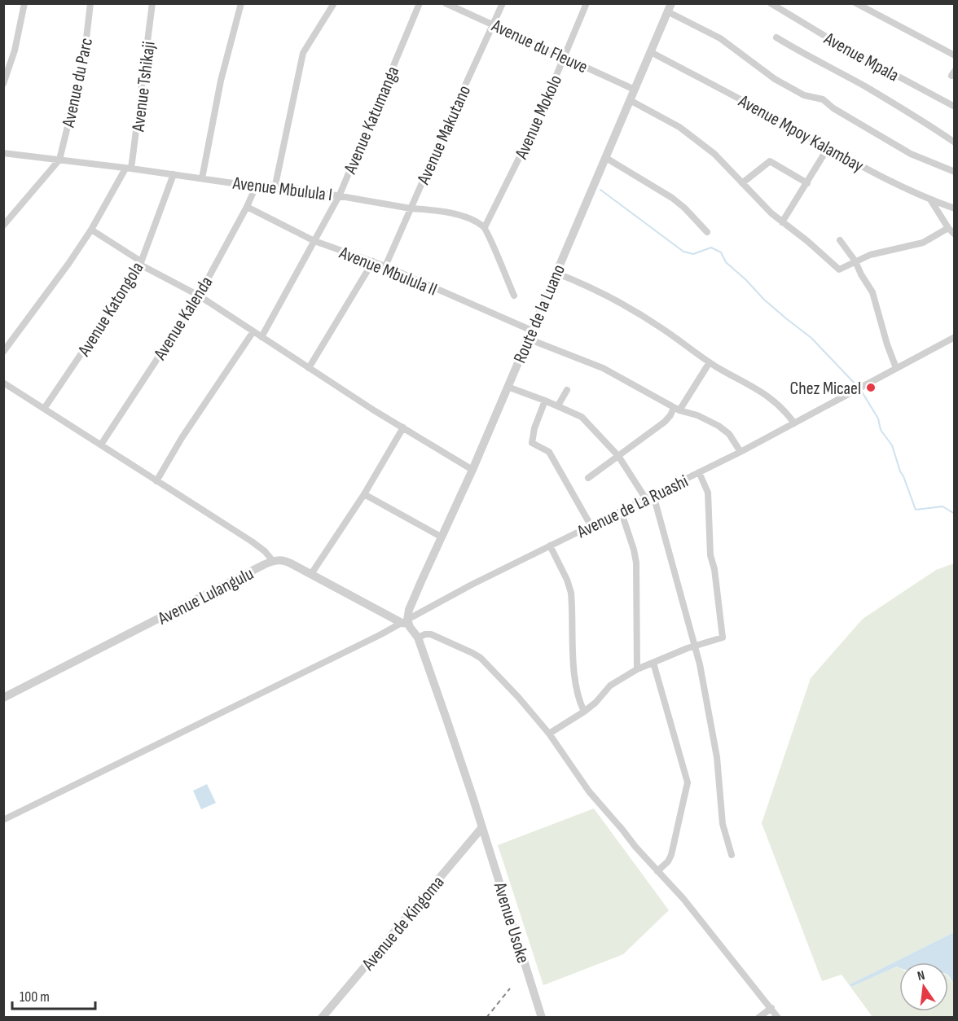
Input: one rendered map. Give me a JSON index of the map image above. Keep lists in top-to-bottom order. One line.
{"streets":{"street":["Avenue du Fleuve","Avenue Mpala","Avenue du Parc","Avenue Tshikaji","Avenue Mokolo","Avenue Katumanga","Avenue Mpoy Kalambay","Avenue Makutano","Avenue Mbulula I","Avenue Mbulula II","Avenue Katongola","Route de la Luano","Avenue Kalenda","Avenue de La Ruashi","Avenue Lulangulu","Avenue de Kingoma","Avenue Usoke"]},"crossings":[["Avenue du Fleuve","Avenue Mokolo"],["Avenue du Fleuve","Avenue Makutano"],["Avenue du Fleuve","Route de la Luano"],["Avenue du Parc","Avenue Mbulula I"],["Avenue Tshikaji","Avenue Mbulula I"],["Avenue Mokolo","Avenue Mbulula I"],["Avenue Katumanga","Avenue Mbulula I"],["Avenue Katumanga","Avenue Mbulula II"],["Avenue Mpoy Kalambay","Route de la Luano"],["Avenue Makutano","Avenue Mbulula I"],["Avenue Makutano","Avenue Mbulula II"],["Avenue Mbulula I","Avenue Katongola"],["Avenue Mbulula I","Avenue Kalenda"],["Avenue Mbulula II","Route de la Luano"],["Avenue Mbulula II","Avenue Kalenda"],["Avenue Mbulula II","Avenue de La Ruashi"],["Route de la Luano","Avenue de La Ruashi"],["Route de la Luano","Avenue Lulangulu"],["Route de la Luano","Avenue Usoke"],["Avenue de La Ruashi","Avenue Lulangulu"],["Avenue de La Ruashi","Avenue Usoke"],["Avenue Lulangulu","Avenue Usoke"],["Avenue de Kingoma","Avenue Usoke"]],"places":["Chez Micael"],"scale_bar":"100 m","north":"top"}
